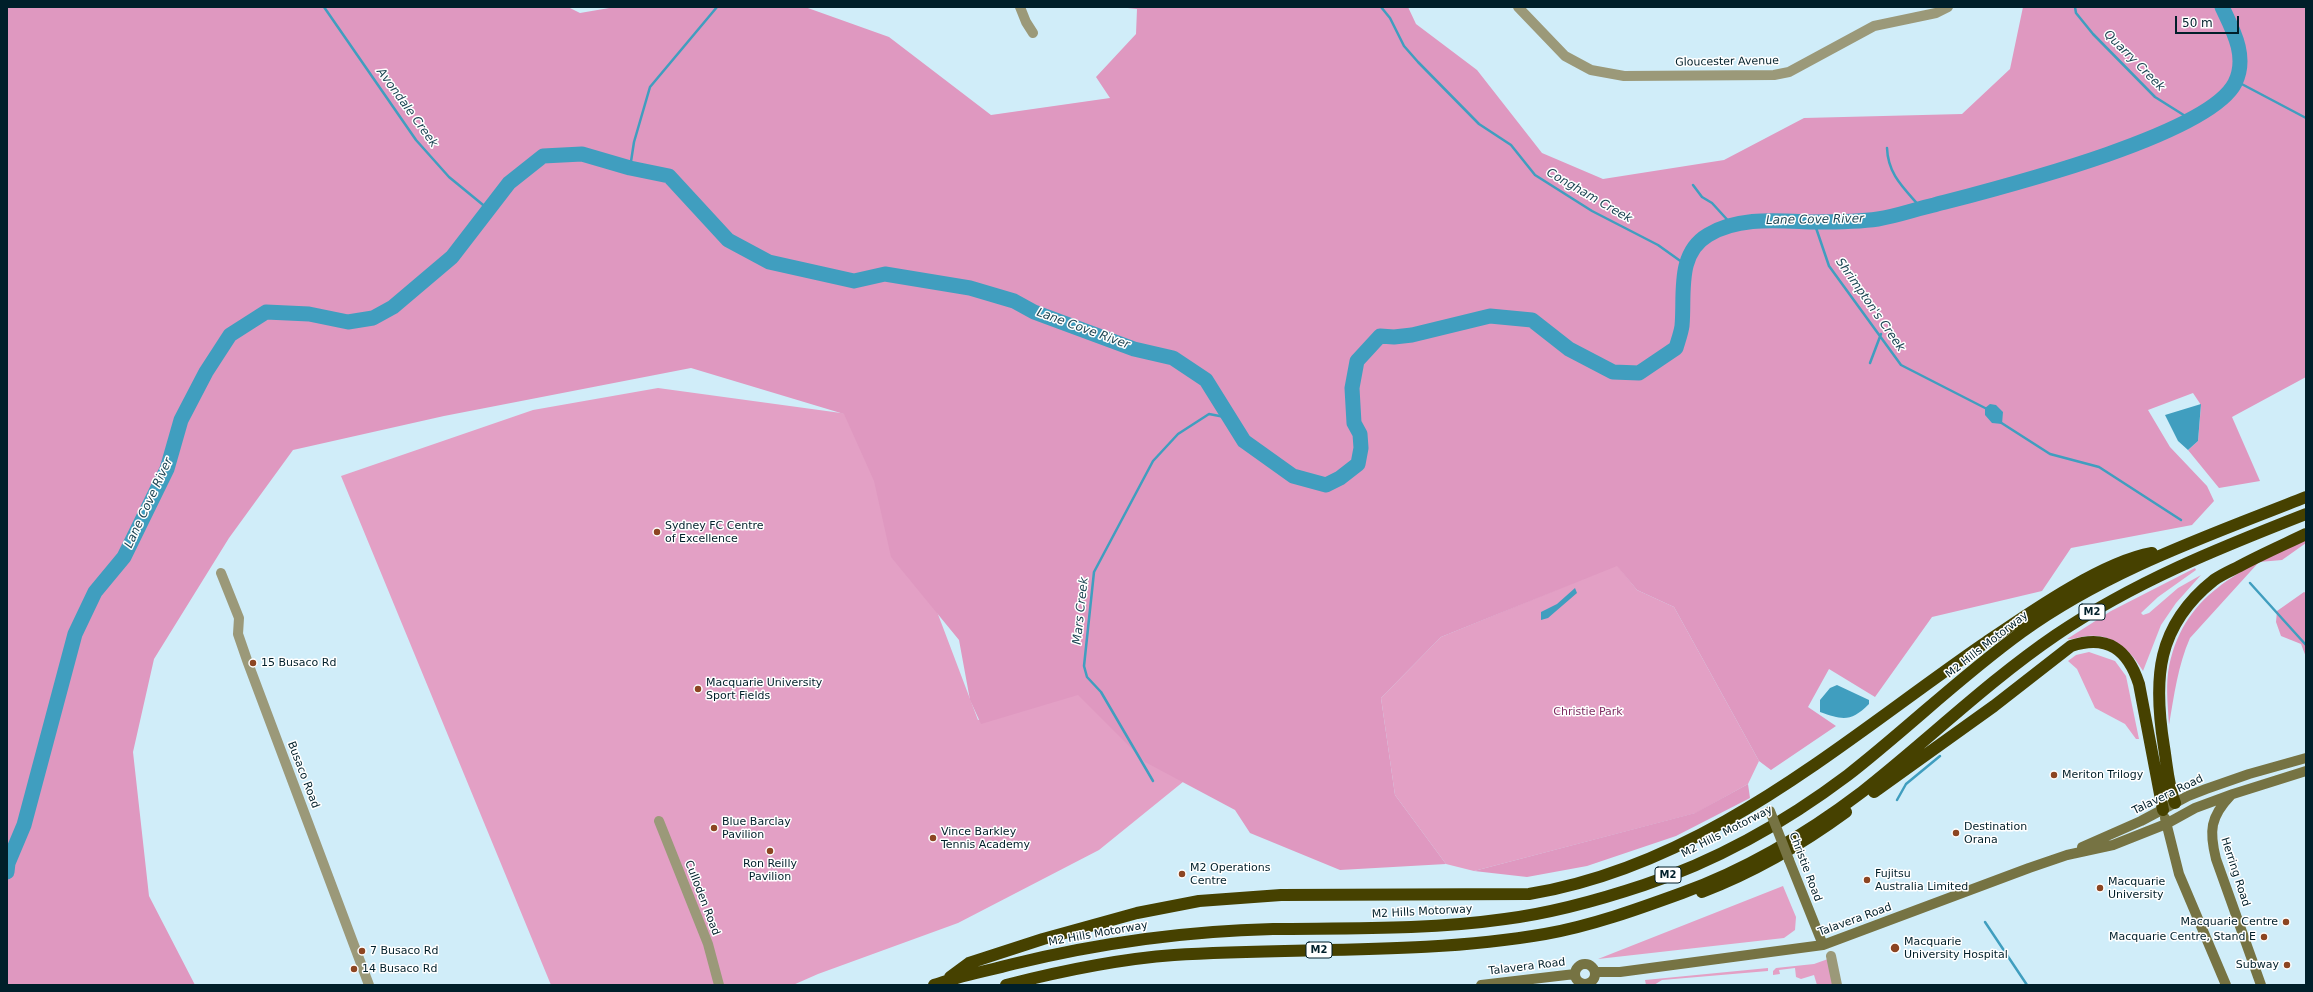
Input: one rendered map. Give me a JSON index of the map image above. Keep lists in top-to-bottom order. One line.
{"streets":{"highway":["M2","M2 Hills Motorway"],"main road":["Talavera Road","Christie Road","Herring Road"],"street":["Gloucester Avenue","Busaco Road","Culloden Road"]},"crossings":[["M2","M2 Hills Motorway"],["M2","Talavera Road"],["M2","Christie Road"],["Talavera Road","Christie Road"],["Talavera Road","Herring Road"]],"water":["Quarry Creek","Avondale Creek","Congham Creek","Lane Cove River","Shrimpton's Creek","Mars Creek"],"parks":["Christie Park"],"places":["Sydney FC Centre of Excellence","15 Busaco Rd","Macquarie University Sport Fields","Meriton Trilogy","Blue Barclay Pavilion","Destination Orana","Vince Barkley Tennis Academy","Ron Reilly Pavilion","M2 Operations Centre","Fujitsu Australia Limited","Macquarie University","Macquarie Centre","Macquarie Centre, Stand E","Macquarie University Hospital","7 Busaco Rd","Subway","14 Busaco Rd"],"scale_bar":"50 m"}
